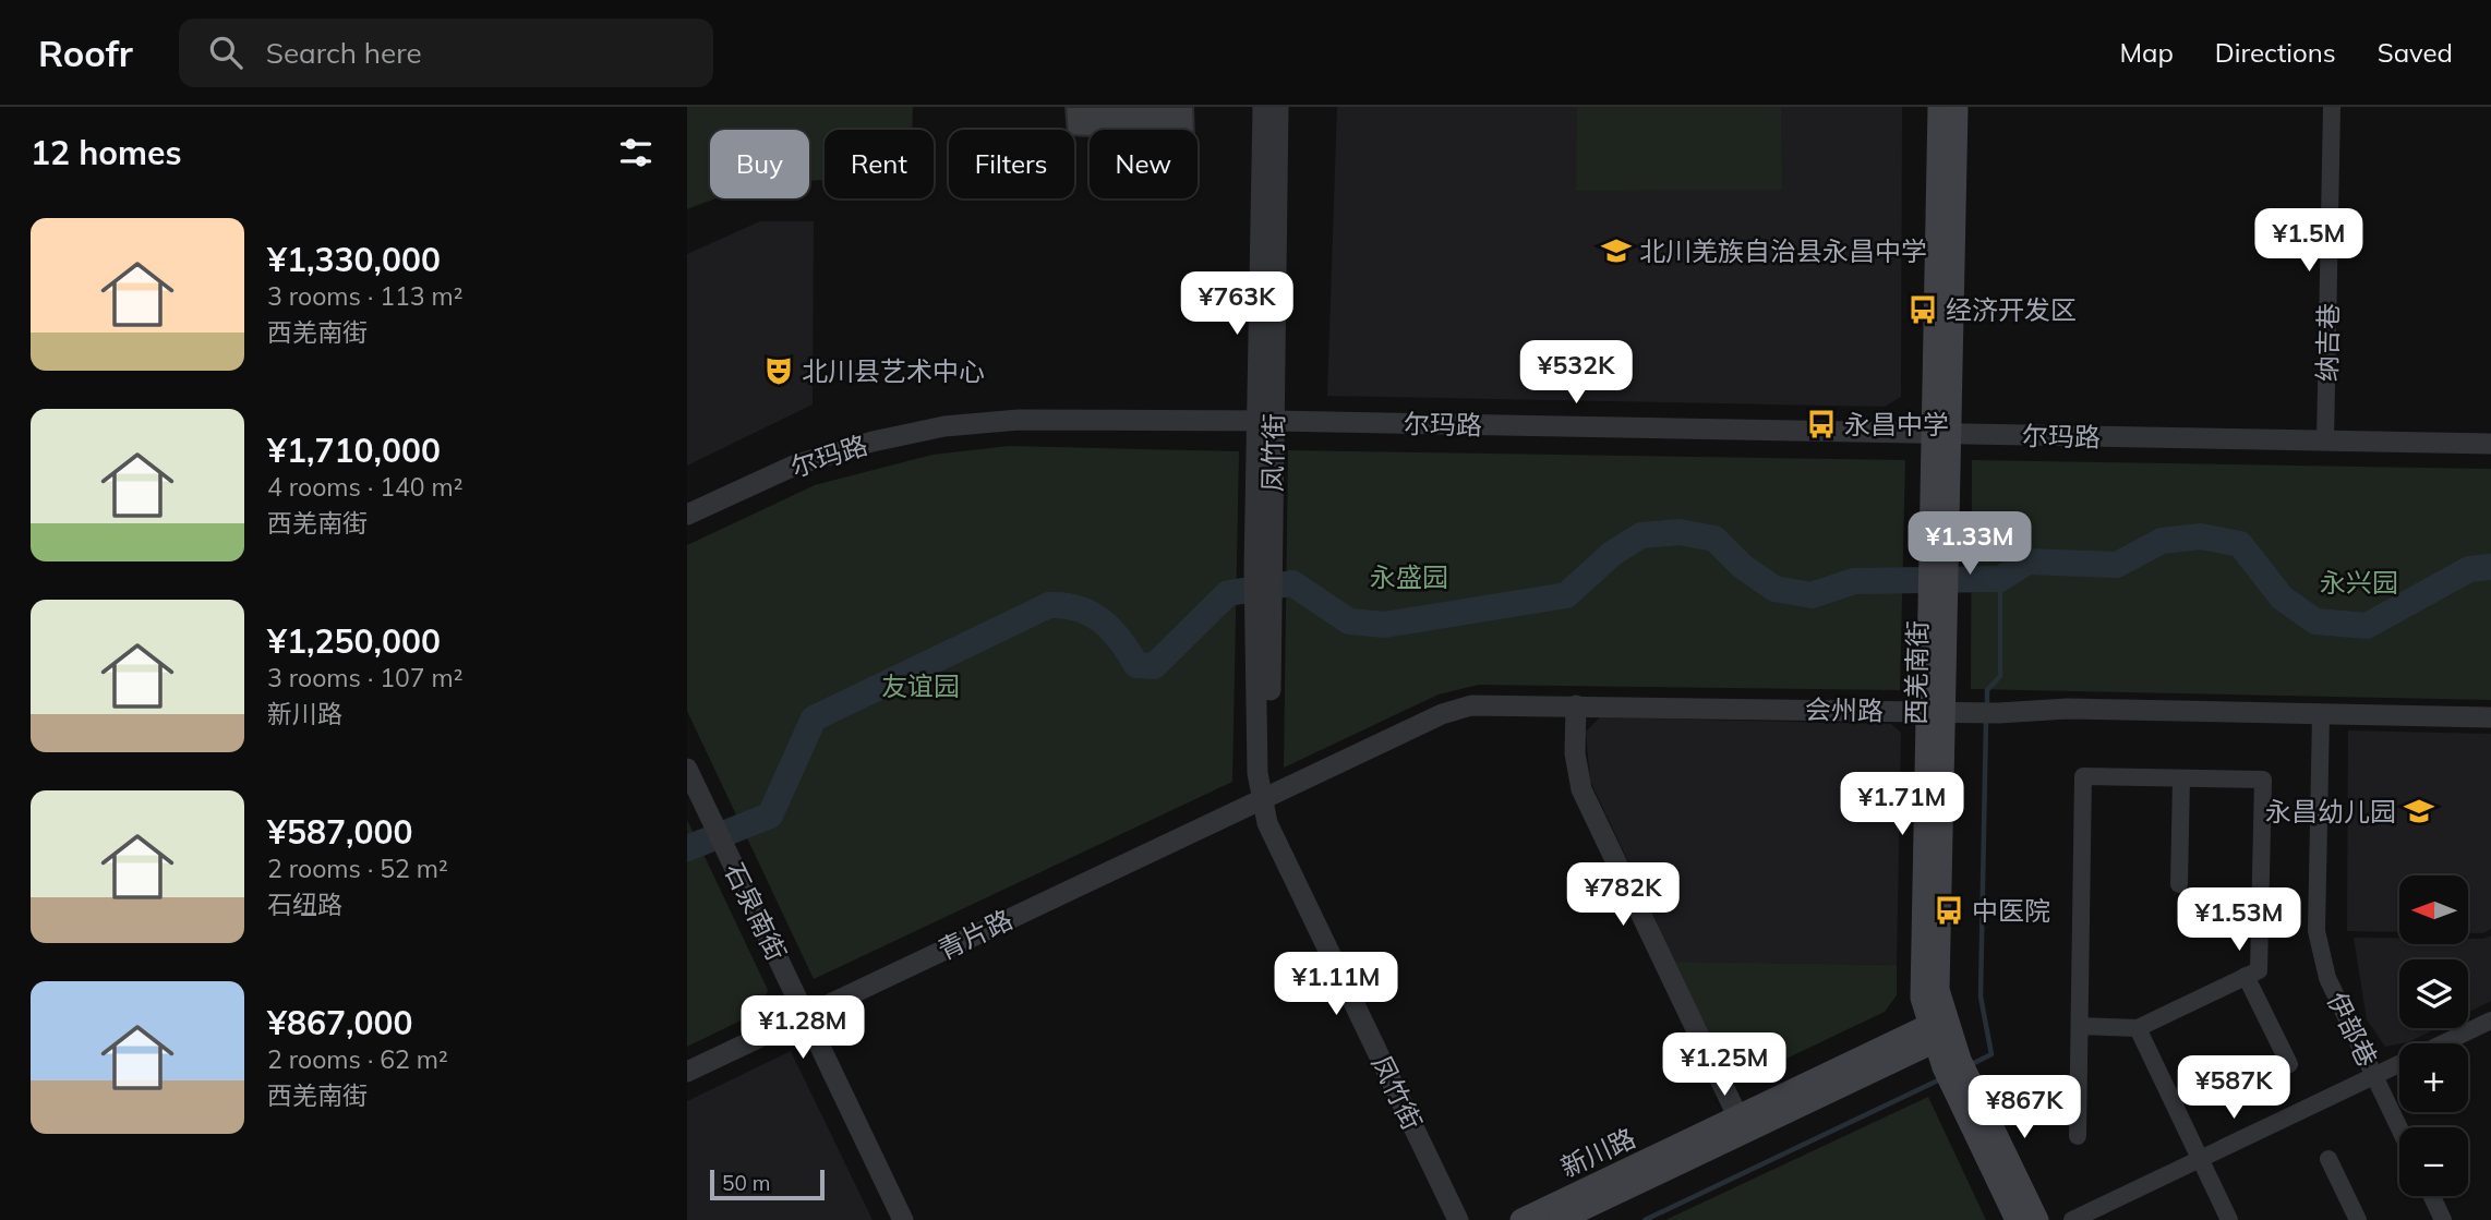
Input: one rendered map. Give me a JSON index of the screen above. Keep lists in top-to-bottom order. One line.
{"streets":{"main road":["西羌南街","新川路"],"street":["纳吉巷","尔玛路","凤竹街","会州路","石泉南街","青片路","伊部巷"]},"crossings":[["纳吉巷","尔玛路"],["尔玛路","凤竹街"],["尔玛路","西羌南街"],["凤竹街","会州路"],["凤竹街","青片路"],["西羌南街","会州路"],["西羌南街","新川路"],["会州路","青片路"],["会州路","伊部巷"],["石泉南街","青片路"]],"parks":["永盛园","永兴园","友谊园"],"places":{"school or university":["北川羌族自治县永昌中学","永昌幼儿园"],"bus stop":["经济开发区","永昌中学","中医院"],"theatre":["北川县艺术中心"]},"scale_bar":"50 m","north":"left","page":{"header":"Roofr","search":"Search here","nav":["Map","Directions","Saved"],"heading":"12 homes","chip":["Buy","Rent","Filters","New"],"list":[{"name":"¥1,330,000","note":"3 rooms · 113 m² · 西羌南街"},{"name":"¥1,710,000","note":"4 rooms · 140 m² · 西羌南街"},{"name":"¥1,250,000","note":"3 rooms · 107 m² · 新川路"},{"name":"¥587,000","note":"2 rooms · 52 m² · 石纽路"},{"name":"¥867,000","note":"2 rooms · 62 m² · 西羌南街"}],"price":["¥1.5M","¥763K","¥532K","¥1.33M","¥1.71M","¥782K","¥1.53M","¥1.11M","¥1.28M","¥1.25M","¥587K","¥867K"],"map_buttons":["+","−"],"scale":"50 m"}}
